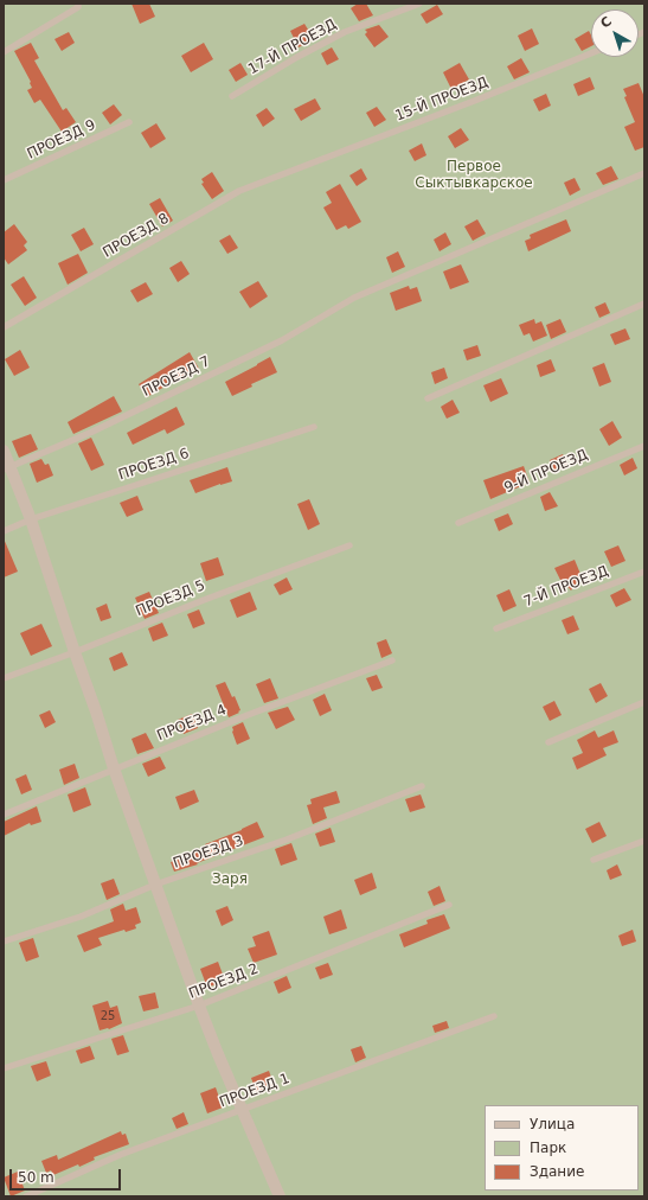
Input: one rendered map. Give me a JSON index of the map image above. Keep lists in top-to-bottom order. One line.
{"streets":{"lane":["17-Й ПРОЕЗД","15-Й ПРОЕЗД","ПРОЕЗД 9","ПРОЕЗД 8","ПРОЕЗД 7","ПРОЕЗД 6","9-Й ПРОЕЗД","7-Й ПРОЕЗД","ПРОЕЗД 5","ПРОЕЗД 4","ПРОЕЗД 3","ПРОЕЗД 2","ПРОЕЗД 1"]},"crossings":[["15-Й ПРОЕЗД","ПРОЕЗД 8"]],"parks":["Первое Сыктывкарское","Заря"],"house_numbers":["25"],"legend":["Улица","Парк","Здание"],"scale_bar":"50 m","north":"top left"}
